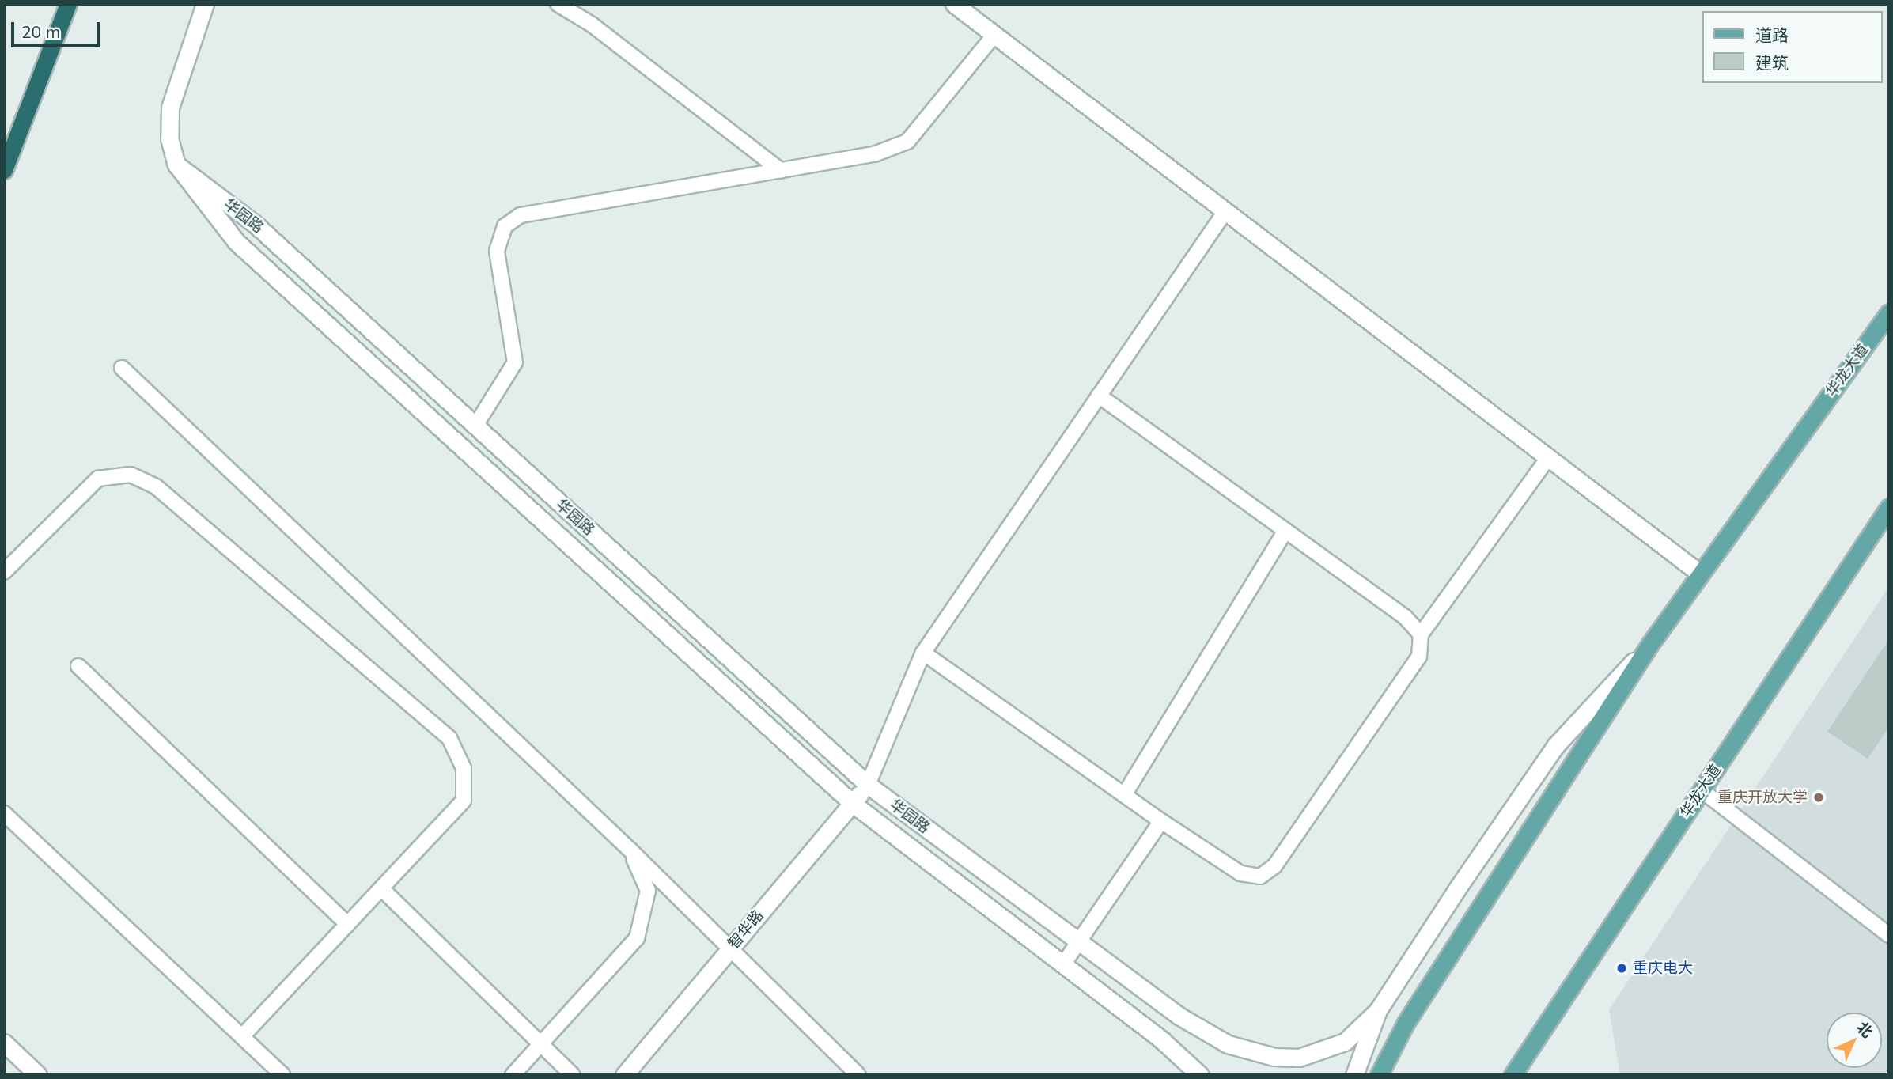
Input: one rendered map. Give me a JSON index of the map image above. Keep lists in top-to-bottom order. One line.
{"streets":{"main road":["华龙大道"],"street":["华园路","智华路"]},"crossings":[["华园路","华龙大道"],["华园路","智华路"]],"places":["重庆开放大学","重庆电大"],"legend":["道路","建筑"],"scale_bar":"20 m","north":"top right"}
